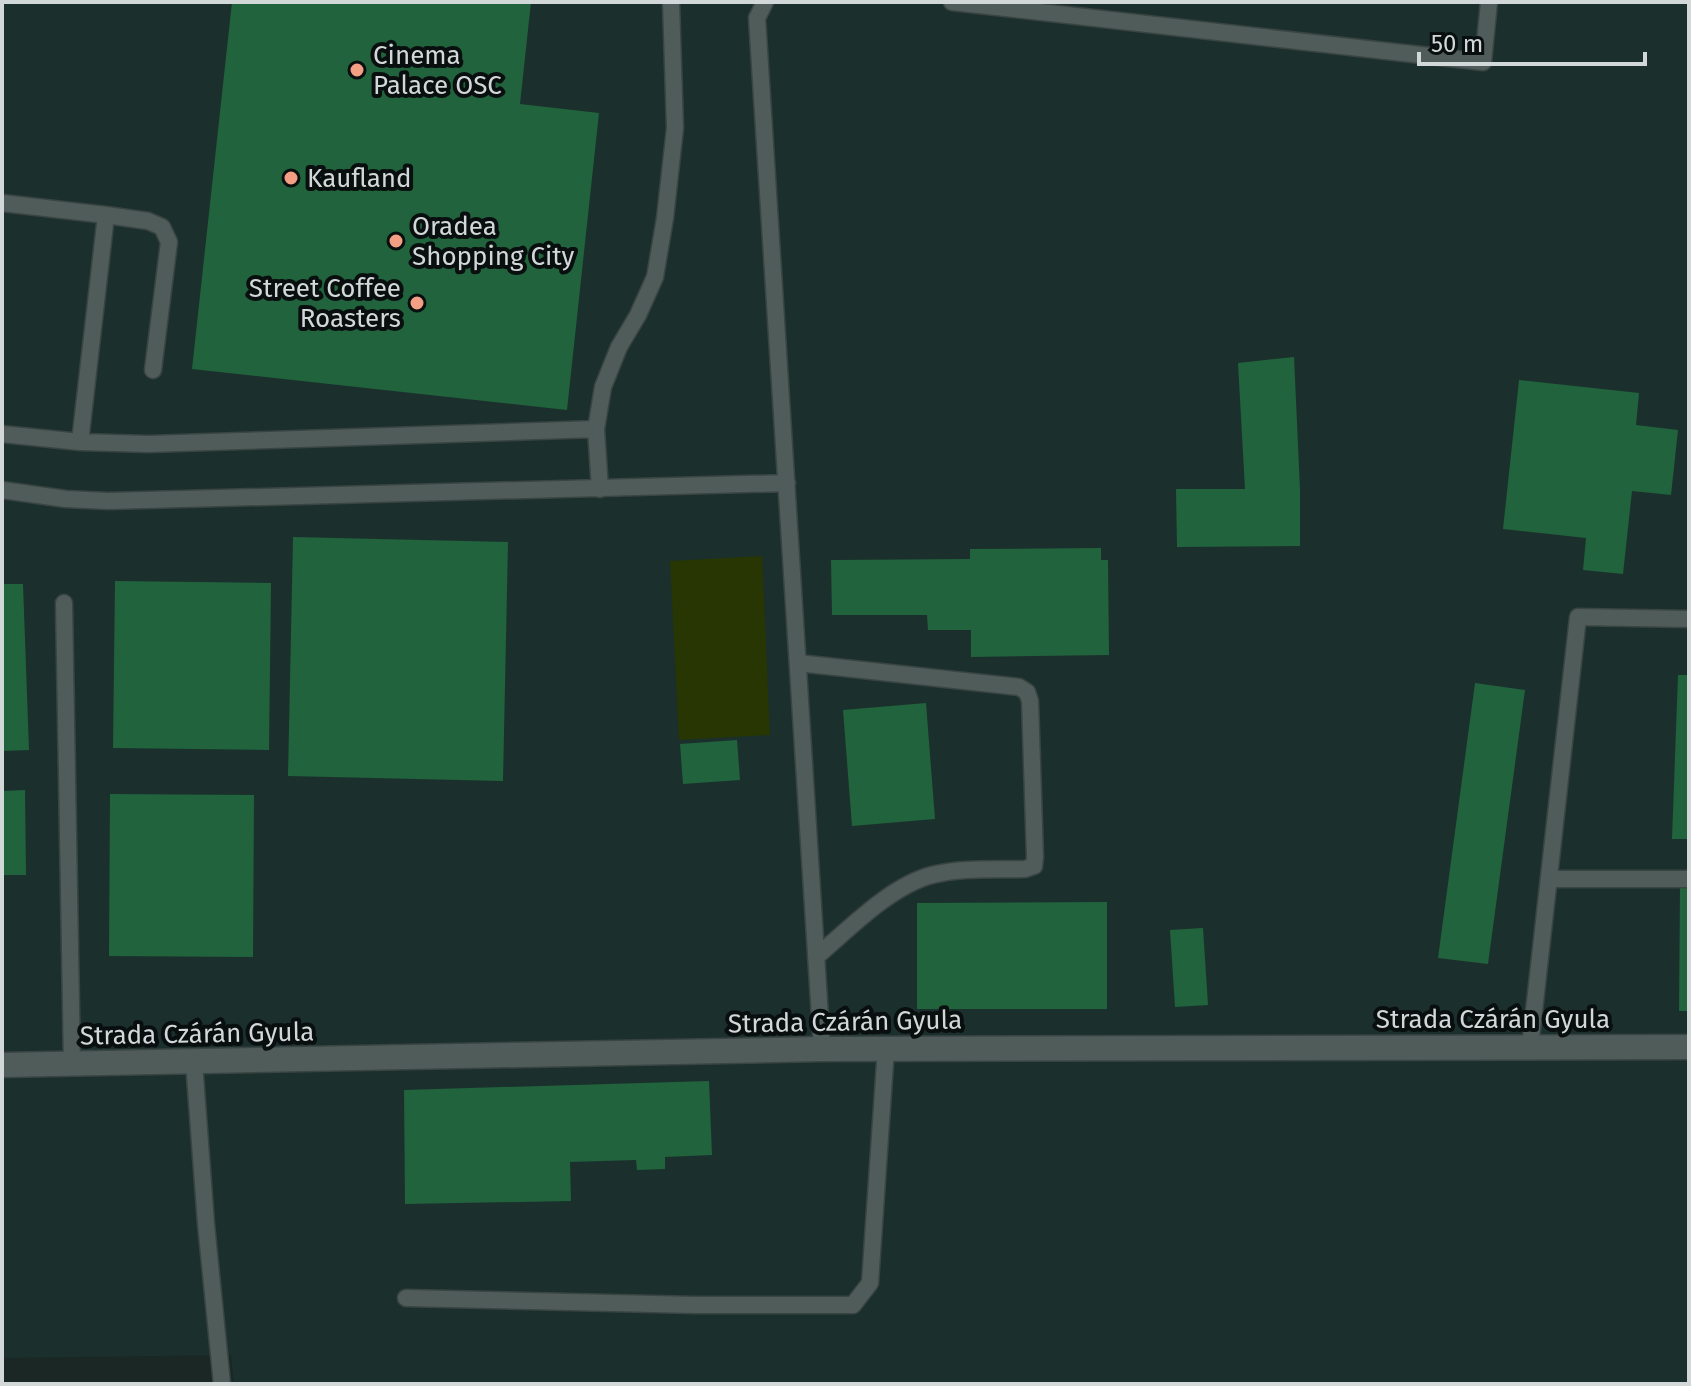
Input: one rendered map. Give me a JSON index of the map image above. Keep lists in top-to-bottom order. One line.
{"streets":{"street":["Strada Czárán Gyula"]},"places":["Cinema Palace OSC","Kaufland","Oradea Shopping City","Street Coffee Roasters"],"scale_bar":"50 m"}
